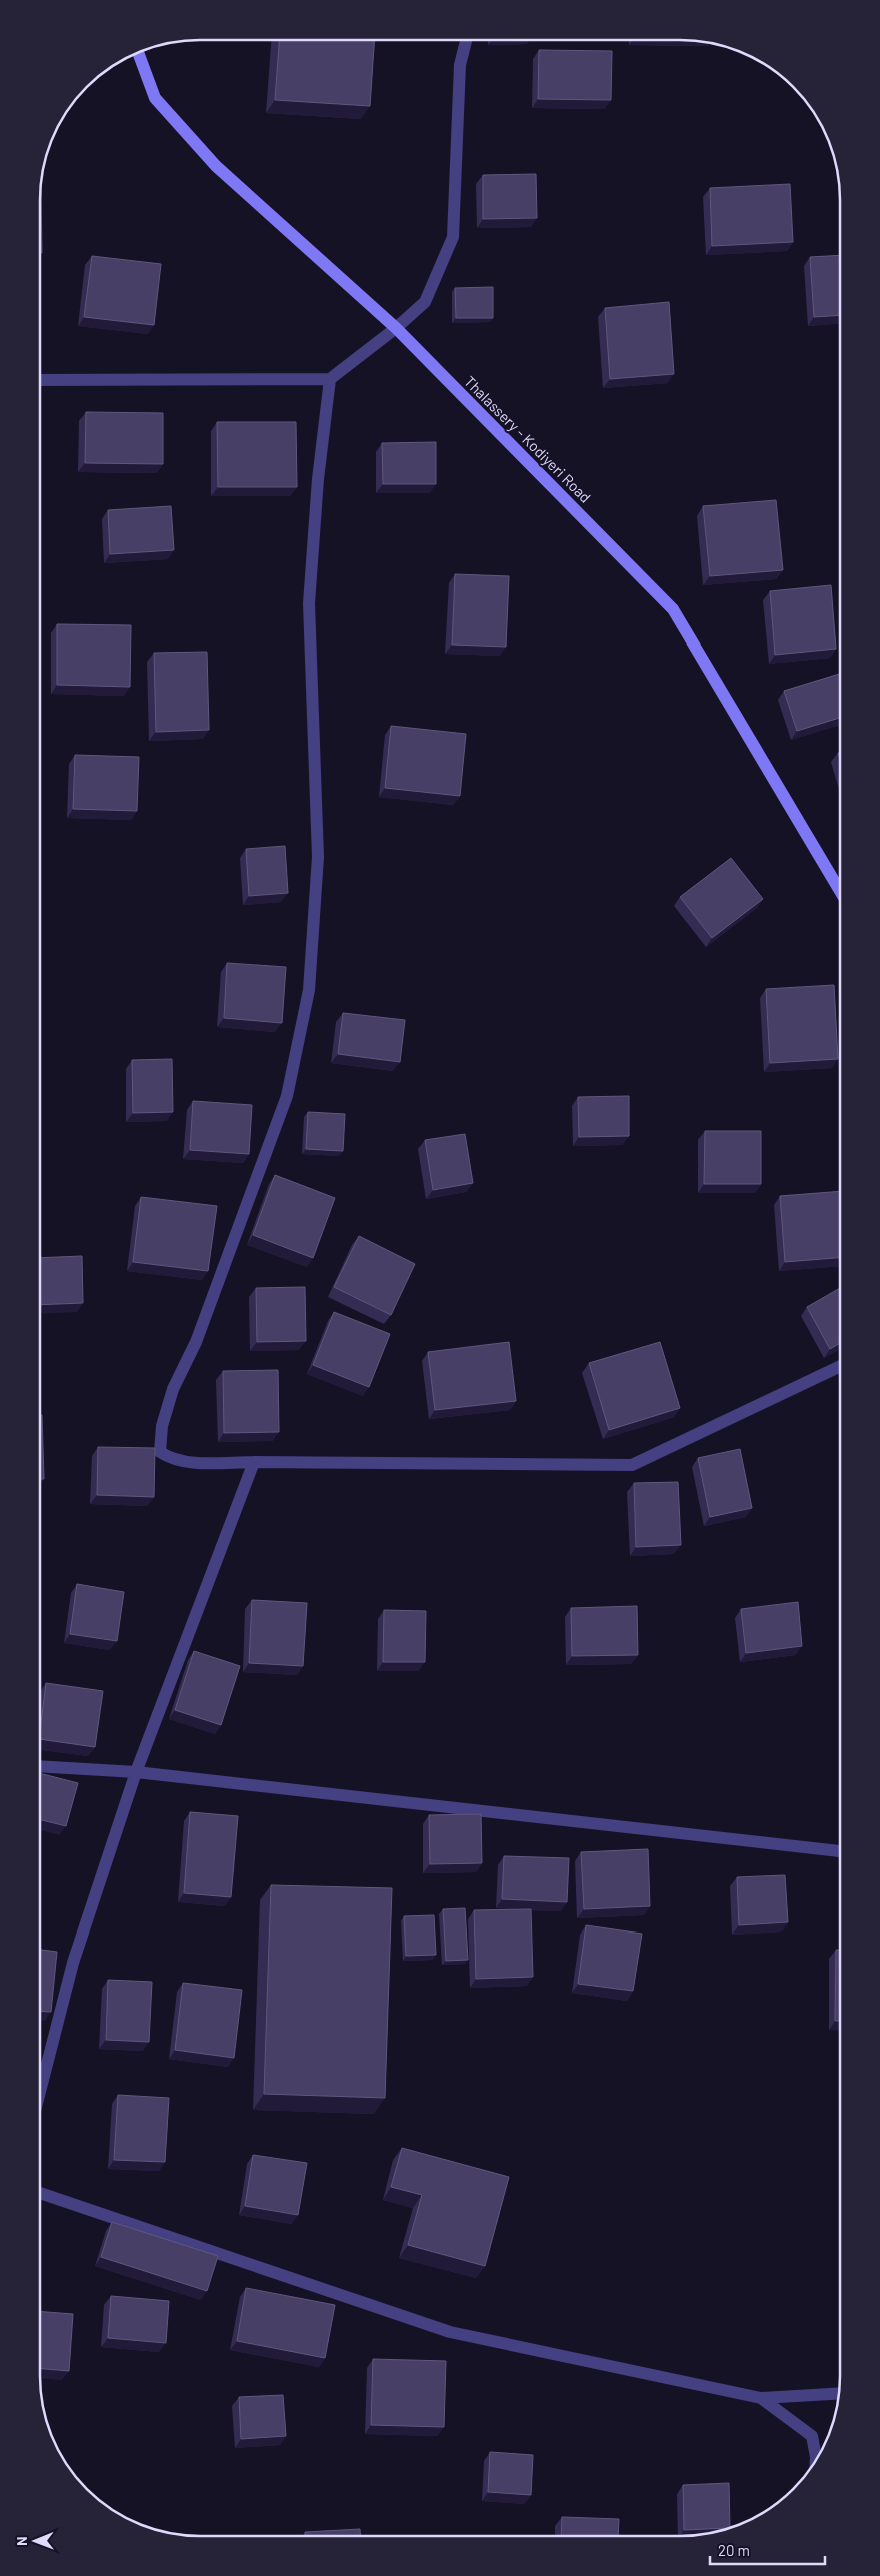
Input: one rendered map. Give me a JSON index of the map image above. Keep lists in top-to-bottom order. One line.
{"streets":{"main road":["Thalassery - Kodiyeri Road"]},"scale_bar":"20 m","north":"left"}
